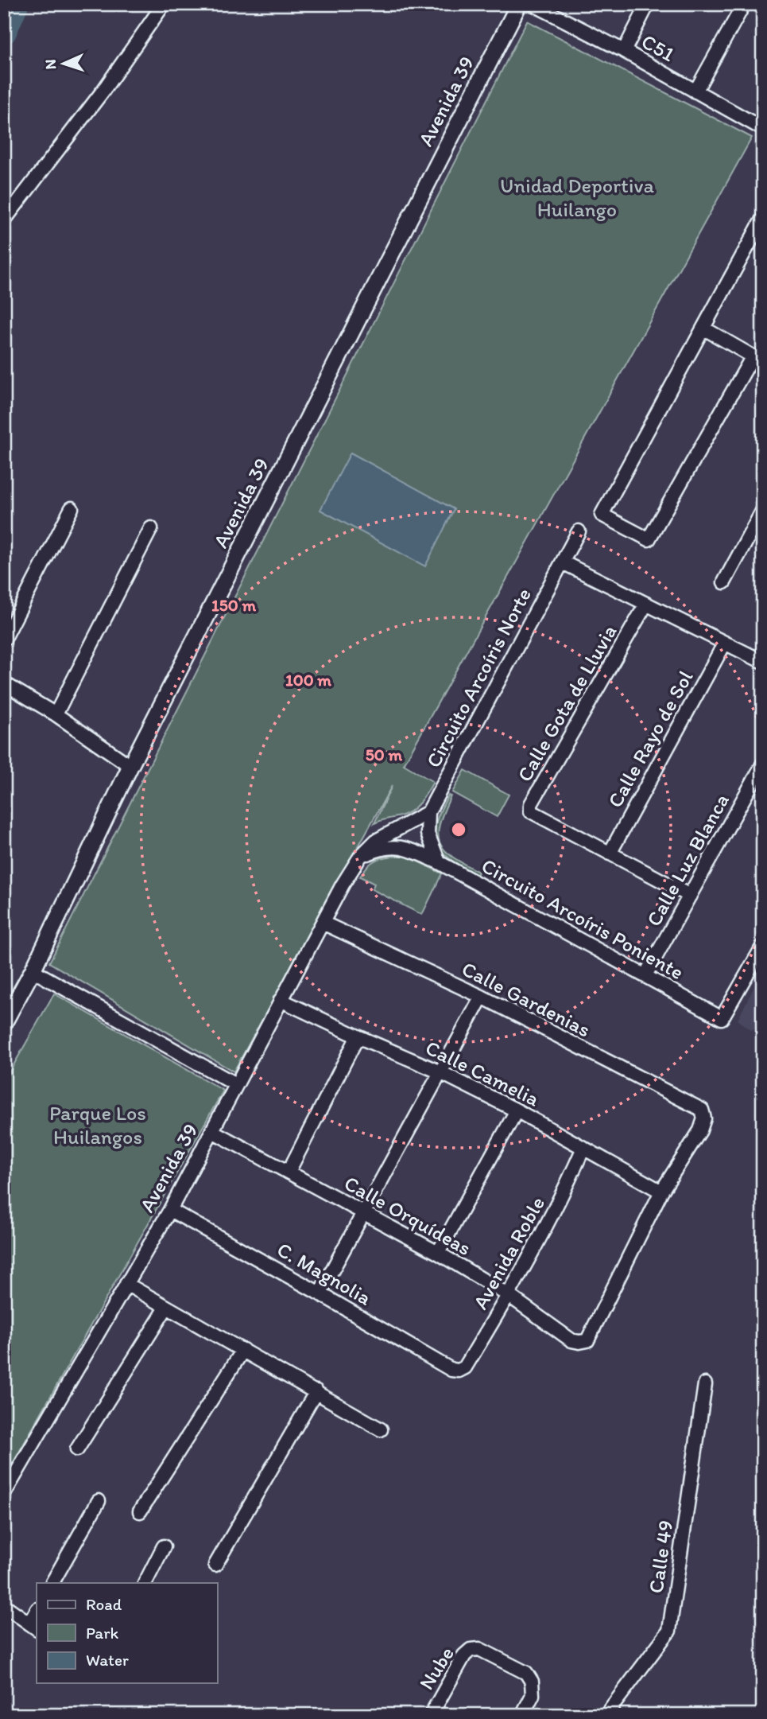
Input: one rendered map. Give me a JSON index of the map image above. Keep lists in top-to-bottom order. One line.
{"streets":{"street":["C51","Avenida 39","Circuito Arcoíris Norte","Calle Gota de Lluvia","Calle Rayo de Sol","Calle Luz Blanca","Circuito Arcoíris Poniente","Calle Gardenias","Calle Camelia","Calle Orquídeas","Avenida Roble","C. Magnolia","Calle 49","Nube"]},"crossings":[["Avenida 39","Circuito Arcoíris Poniente"],["Avenida 39","Calle Gardenias"],["Avenida 39","Calle Camelia"],["Avenida 39","Calle Orquídeas"],["Avenida 39","C. Magnolia"],["Calle Gota de Lluvia","Calle Rayo de Sol"],["Calle Gota de Lluvia","Calle Luz Blanca"],["Calle Luz Blanca","Circuito Arcoíris Poniente"],["Calle Gardenias","Calle Camelia"],["Calle Gardenias","Calle Orquídeas"],["Calle Camelia","Calle Orquídeas"],["Calle Camelia","Avenida Roble"],["Calle Orquídeas","Avenida Roble"],["Avenida Roble","C. Magnolia"]],"parks":["Unidad Deportiva Huilango","Parque Los Huilangos"],"legend":["Road","Park","Water"],"north":"left","rings":["150 m","100 m","50 m"]}
